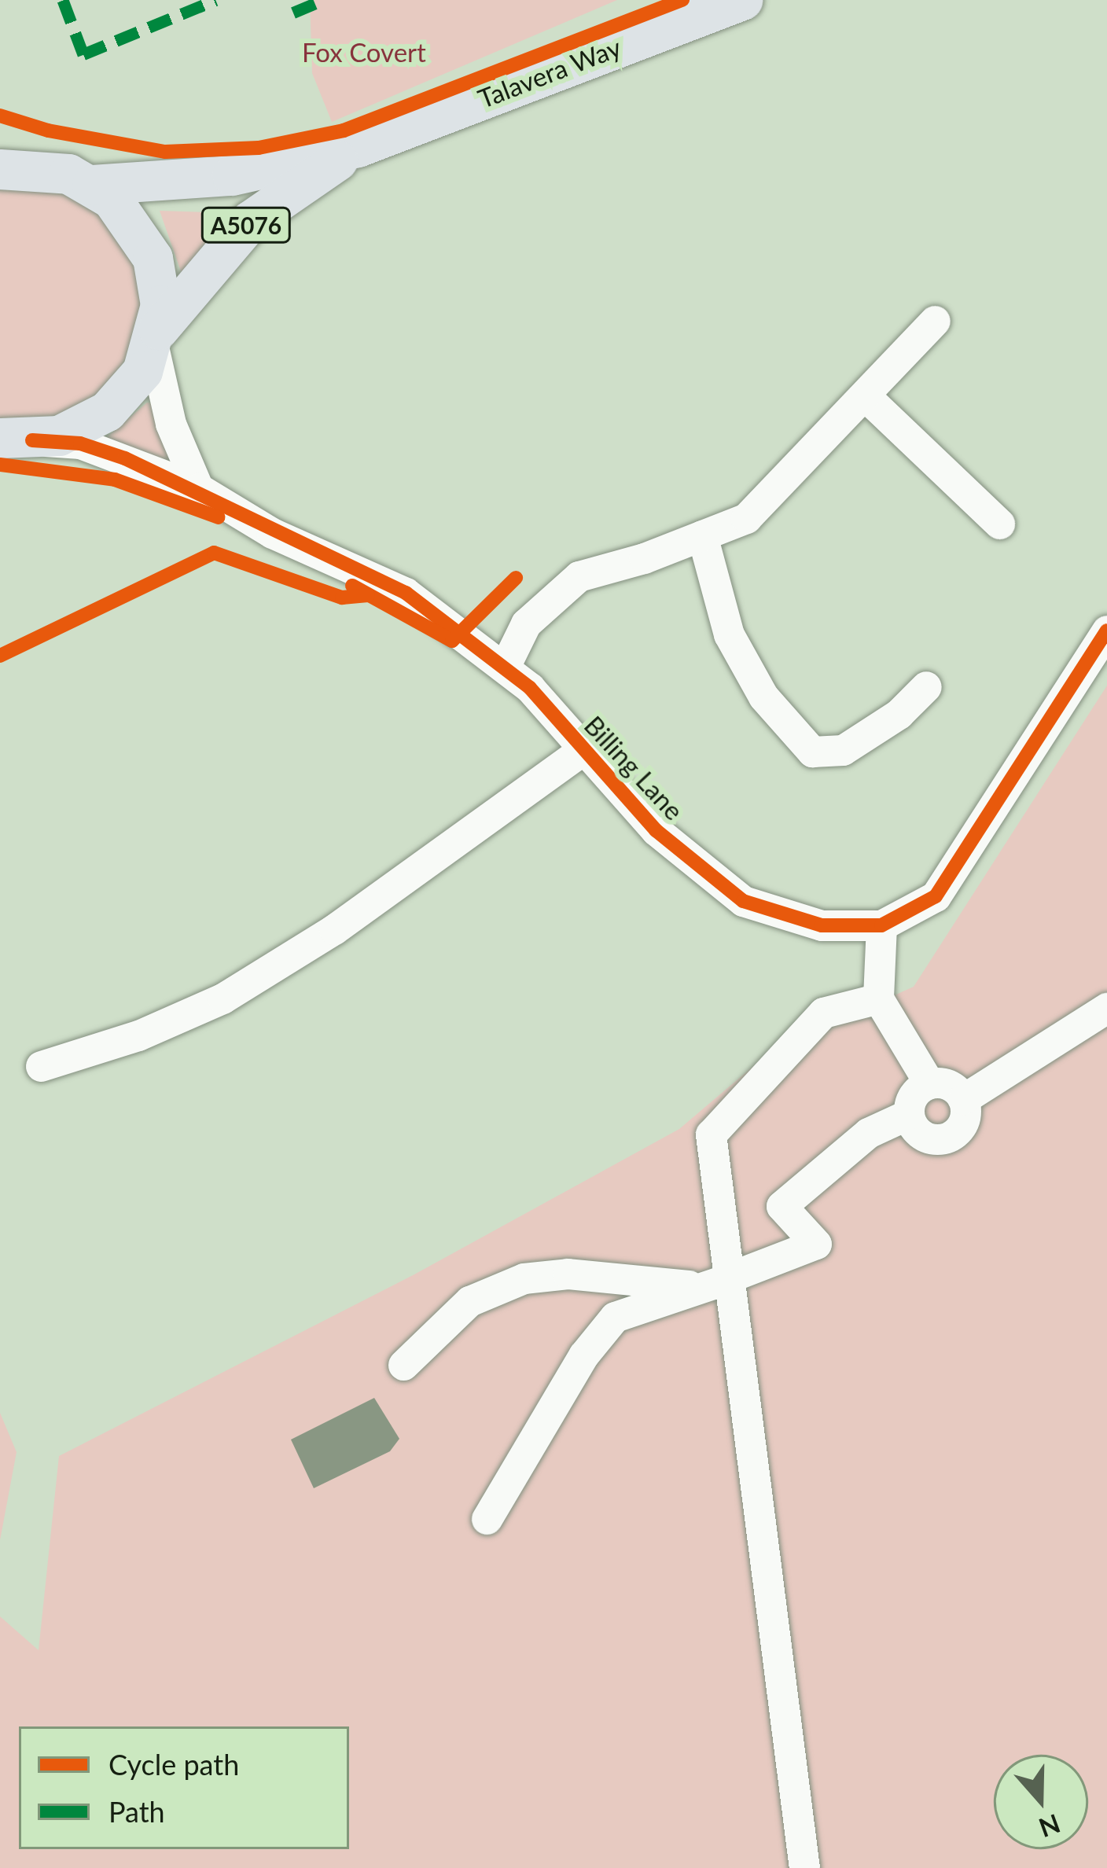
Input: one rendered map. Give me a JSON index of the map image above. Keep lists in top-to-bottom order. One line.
{"streets":{"main road":["Talavera Way","A5076"],"street":["Billing Lane"]},"crossings":[["Talavera Way","Billing Lane"]],"parks":["Fox Covert"],"legend":["Cycle path","Path"],"north":"bottom"}
